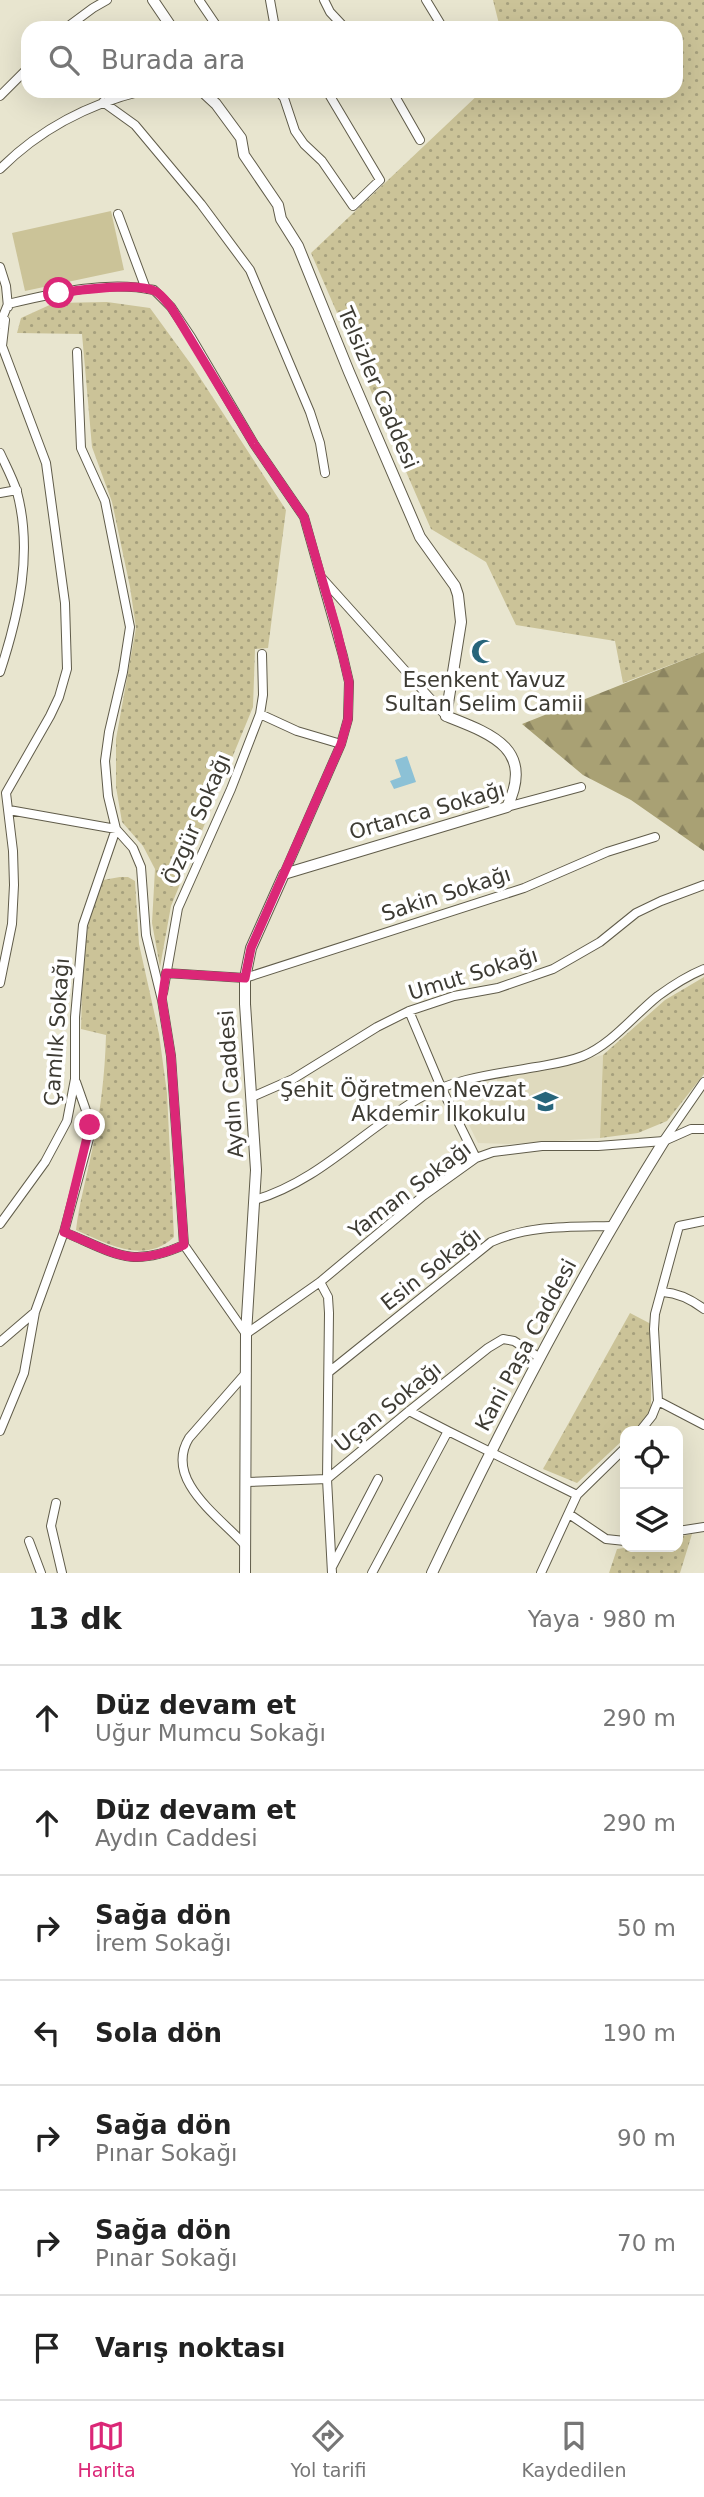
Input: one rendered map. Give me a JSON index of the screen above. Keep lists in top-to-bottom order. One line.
{"streets":{"street":["Telsizler Caddesi","Ortanca Sokağı","Özgür Sokağı","Sakin Sokağı","Umut Sokağı","Çamlık Sokağı","Aydın Caddesi","Yaman Sokağı","Esin Sokağı","Kani Paşa Caddesi","Uçan Sokağı"]},"crossings":[["Ortanca Sokağı","Aydın Caddesi"],["Sakin Sokağı","Aydın Caddesi"],["Umut Sokağı","Aydın Caddesi"],["Aydın Caddesi","Yaman Sokağı"],["Aydın Caddesi","Uçan Sokağı"],["Yaman Sokağı","Kani Paşa Caddesi"],["Esin Sokağı","Kani Paşa Caddesi"],["Kani Paşa Caddesi","Uçan Sokağı"]],"places":{"mosque":["Esenkent Yavuz Sultan Selim Camii"],"school or university":["Şehit Öğretmen Nevzat Akdemir İlkokulu"]},"page":{"search":"Burada ara","heading":["13 dk","Yaya · 980 m"],"list":[["Düz devam et","Uğur Mumcu Sokağı","290 m"],["Düz devam et","Aydın Caddesi","290 m"],["Sağa dön","İrem Sokağı","50 m"],["Sola dön","190 m"],["Sağa dön","Pınar Sokağı","90 m"],["Sağa dön","Pınar Sokağı","70 m"],"Varış noktası"],"nav":["Harita","Yol tarifi","Kaydedilen"]}}
